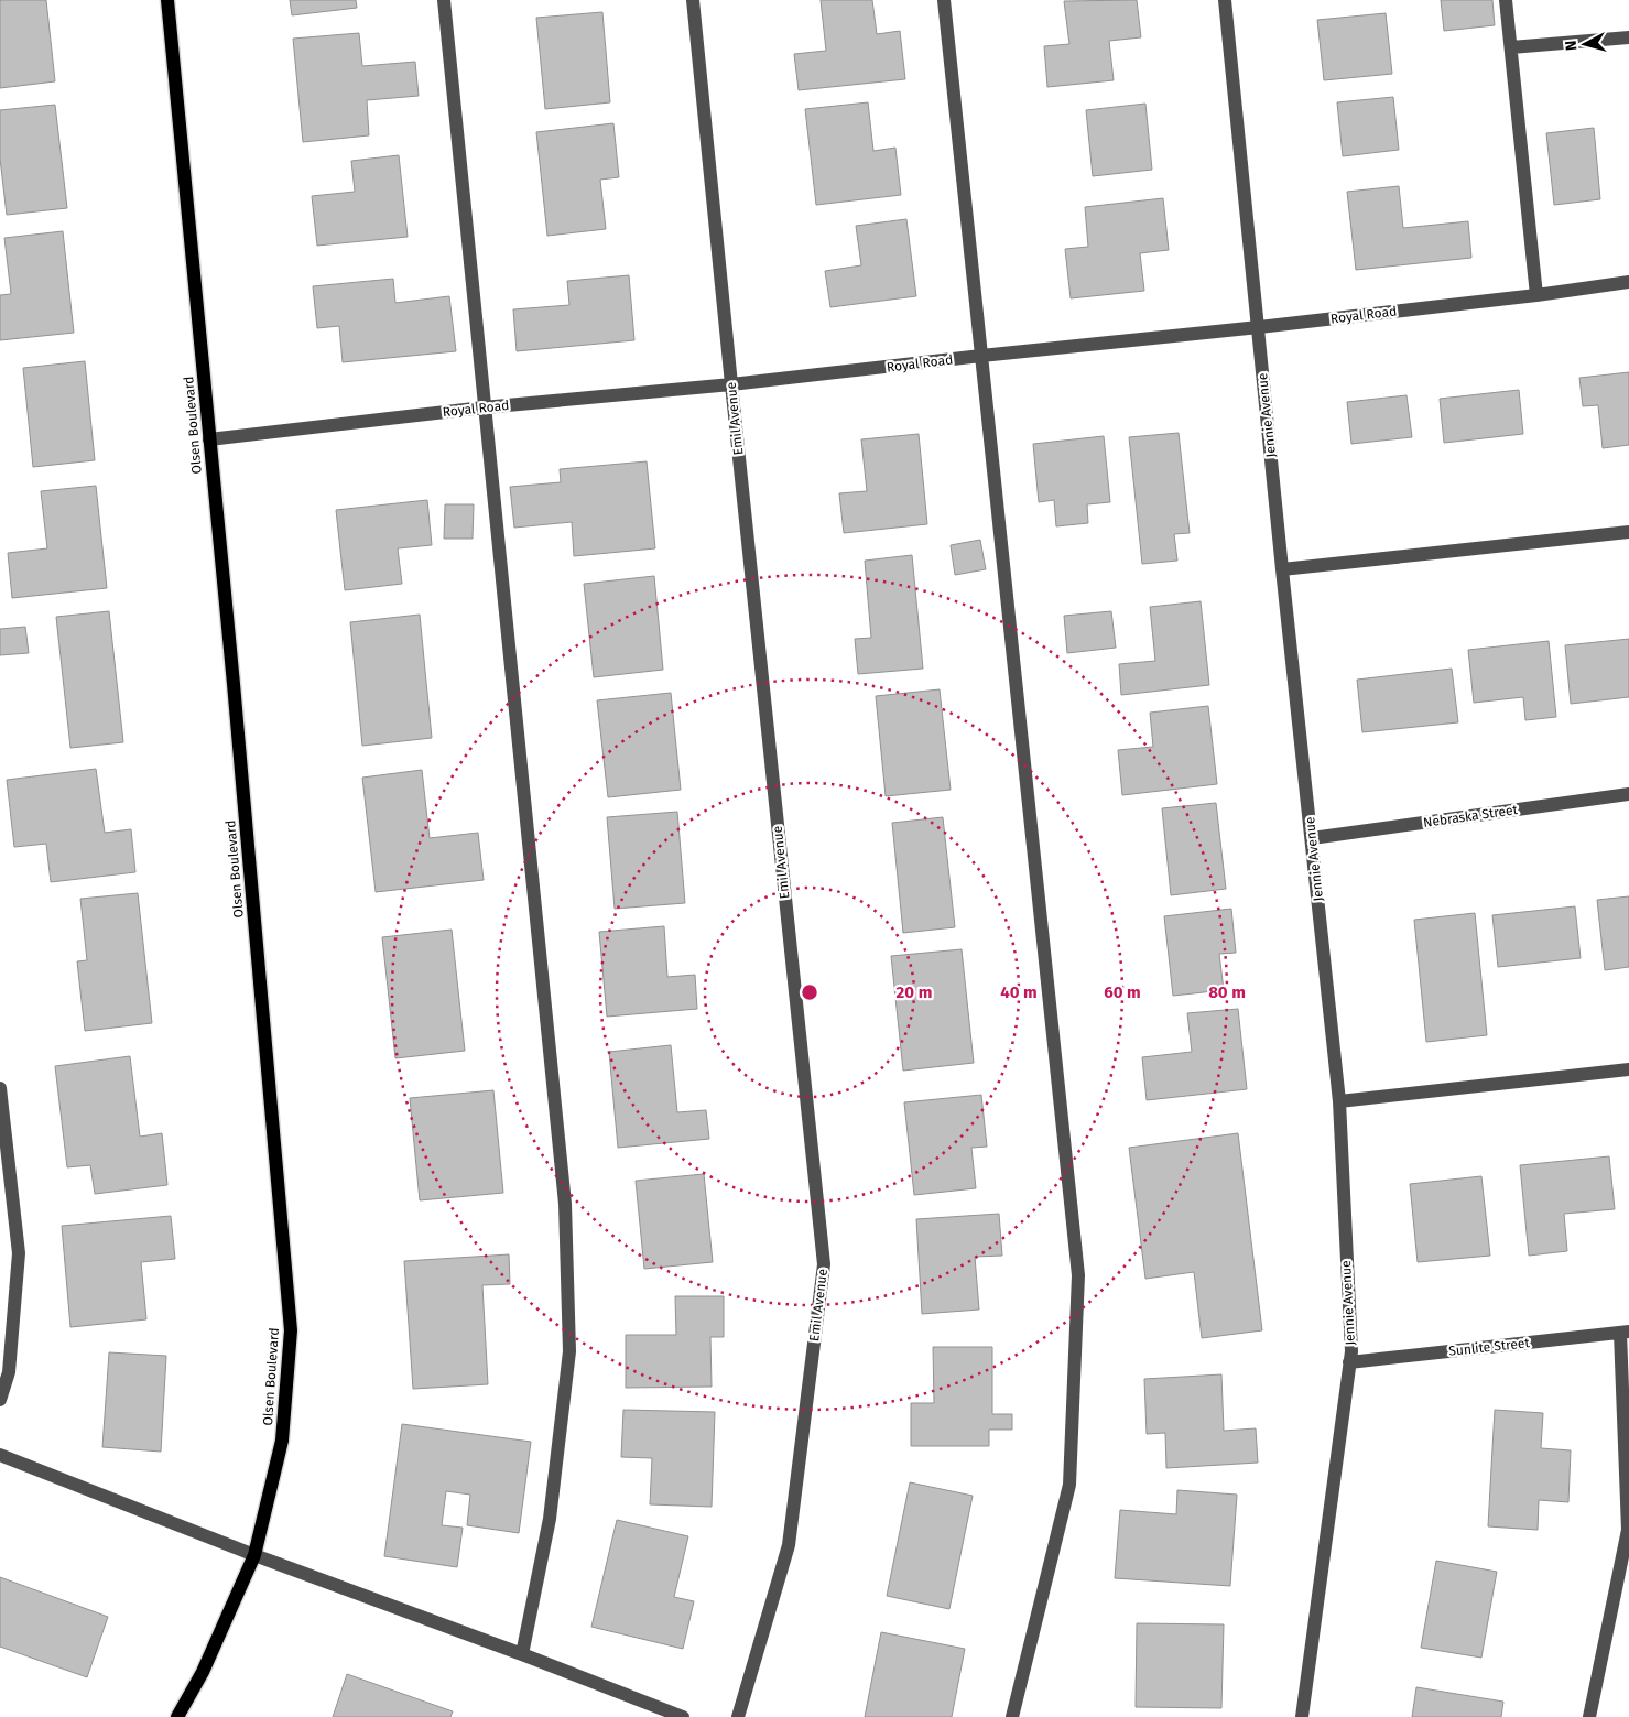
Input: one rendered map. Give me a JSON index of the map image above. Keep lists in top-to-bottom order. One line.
{"streets":{"main road":["Olsen Boulevard"],"street":["Royal Road","Jennie Avenue","Emil Avenue","Nebraska Street","Sunlite Street"]},"crossings":[["Royal Road","Jennie Avenue"],["Royal Road","Emil Avenue"],["Royal Road","Olsen Boulevard"],["Jennie Avenue","Nebraska Street"],["Jennie Avenue","Sunlite Street"]],"north":"left","rings":["20 m","40 m","60 m","80 m"]}
